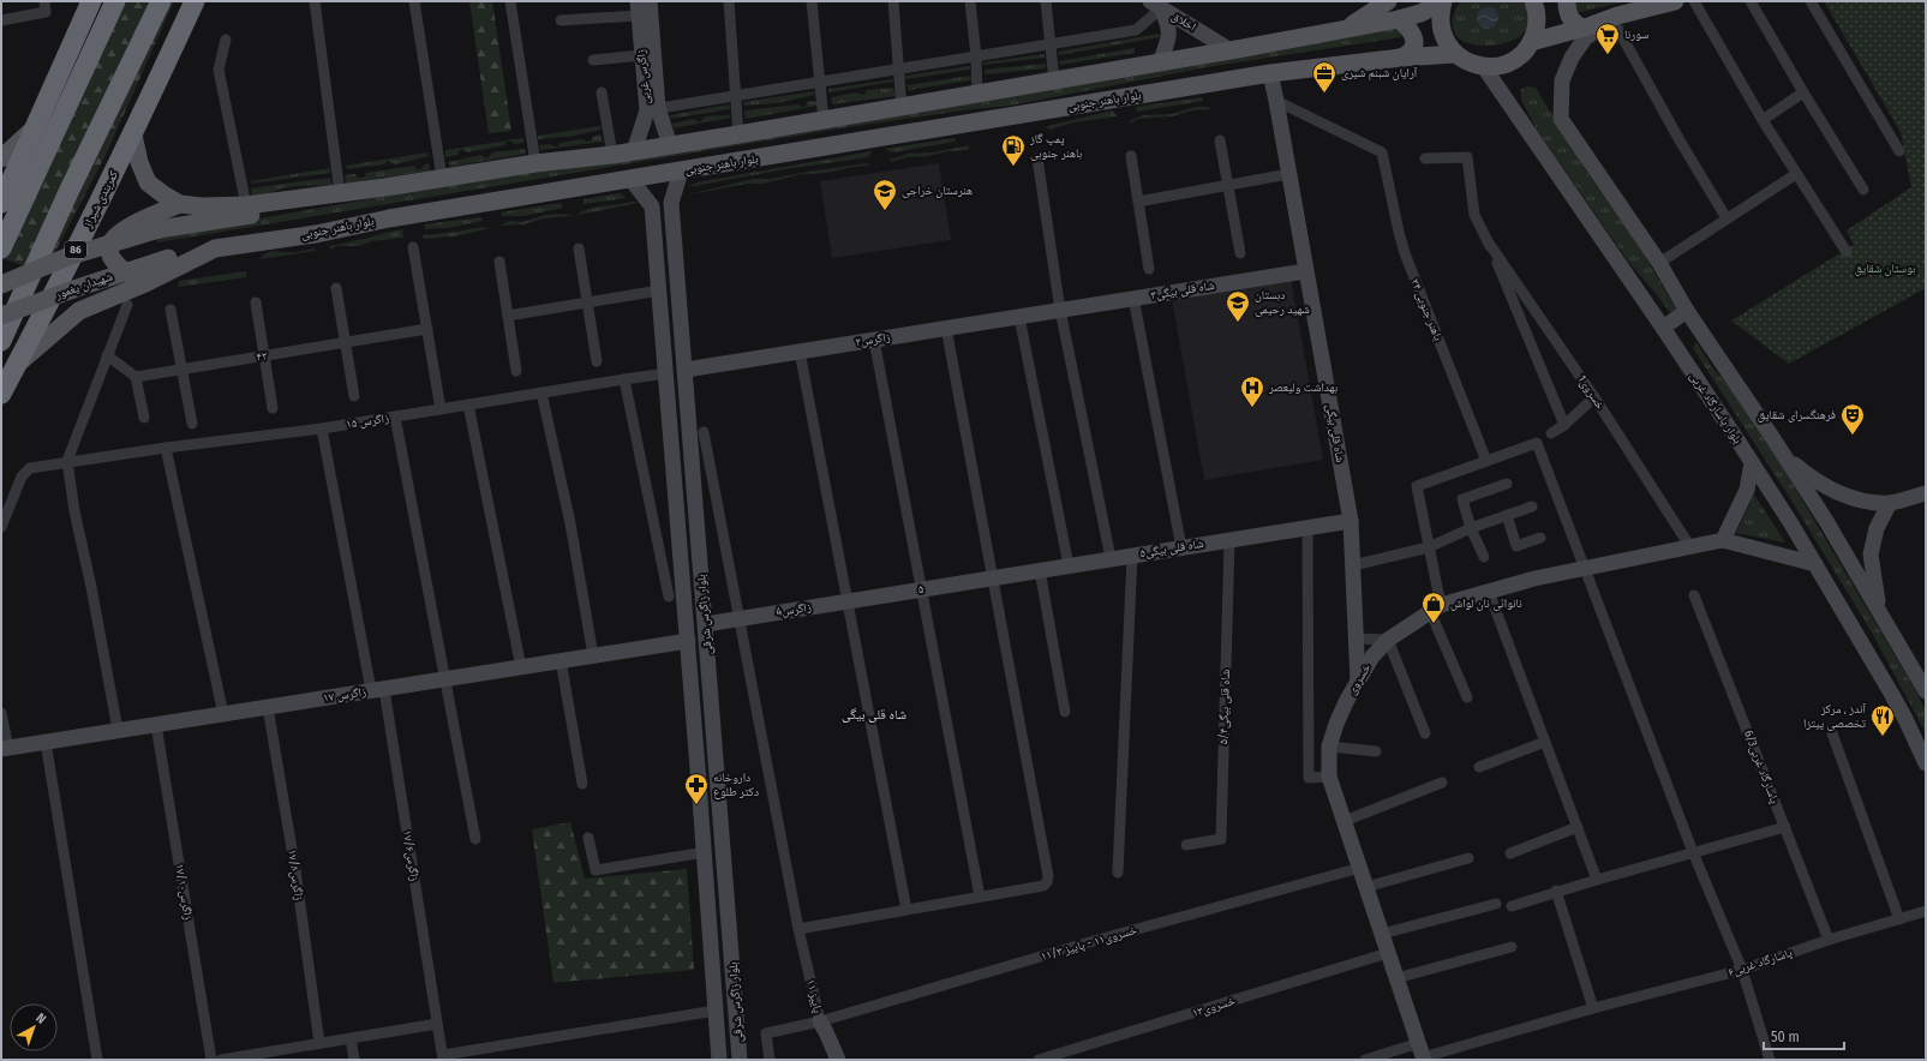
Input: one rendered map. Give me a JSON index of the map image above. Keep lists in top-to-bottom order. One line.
{"streets":{"highway":["کمربندی شیراز","86"],"main road":["بلوار باهنر جنوبی","شهیدان یغمور"],"street":["اخلاق","زاگرس غربی","شاه قلی بیگی۳","۲۴ باهنر جنوبی","زاگرس۲","۴۲","خسروى1","بلوار پاسارگاد غربی","زاگرس ۱۵","شاه قلی بیگی","شاه قلی بیگی۵","۵","زاگرس4","بلوار زاگرس شرقی","خسروى","زاگرس ۱۷","شاه قلی بیگی۵/۴","پاسارگاد غربی6/3","زاگرس۱۷/۶","زاگرس۱۷/۸","زاگرس۱۷/۱۰","خسروى۱۱ - پاییز ۱۱/۳","پاسارگاد غربی۶","پاییز ۱۱","خسروى۱۳"]},"crossings":[["بلوار باهنر جنوبی","کمربندی شیراز"],["بلوار باهنر جنوبی","شهیدان یغمور"],["بلوار باهنر جنوبی","شاه قلی بیگی"],["بلوار باهنر جنوبی","بلوار زاگرس شرقی"],["شاه قلی بیگی۳","زاگرس۲"],["شاه قلی بیگی۳","شاه قلی بیگی"],["۲۴ باهنر جنوبی","شاه قلی بیگی"],["زاگرس۲","بلوار زاگرس شرقی"],["خسروى1","خسروى"],["زاگرس ۱۵","بلوار زاگرس شرقی"],["زاگرس ۱۵","زاگرس۱۷/۶"],["شاه قلی بیگی","شاه قلی بیگی۵"],["شاه قلی بیگی","خسروى"],["شاه قلی بیگی۵","۵"],["شاه قلی بیگی۵","شاه قلی بیگی۵/۴"],["۵","زاگرس4"],["زاگرس4","بلوار زاگرس شرقی"],["زاگرس4","پاییز ۱۱"],["بلوار زاگرس شرقی","زاگرس ۱۷"],["خسروى","خسروى۱۱ - پاییز ۱۱/۳"],["خسروى","پاسارگاد غربی۶"],["خسروى","خسروى۱۳"],["زاگرس ۱۷","زاگرس۱۷/۶"],["زاگرس ۱۷","زاگرس۱۷/۸"],["زاگرس ۱۷","زاگرس۱۷/۱۰"],["پاسارگاد غربی6/3","پاسارگاد غربی۶"],["خسروى۱۱ - پاییز ۱۱/۳","پاییز ۱۱"]],"districts":["شاه قلی بیگی"],"parks":["بوستان شقایق"],"places":{"supermarket":["سورنا"],"office":["آرایان شبنم شیری"],"fuel station":["پمپ گاز باهنر جنوبی"],"school or university":["هنرستان خراجی","دبستان شهید رحیمی"],"hospital":["بهداشت ولیعصر"],"theatre":["فرهنگسرای شقایق"],"shop":["نانوائی نان لواش"],"restaurant":["آندز ، مرکز تخصصی پیتزا"],"pharmacy":["داروخانه دکتر طلوع"]},"scale_bar":"50 m","north":"top right"}
